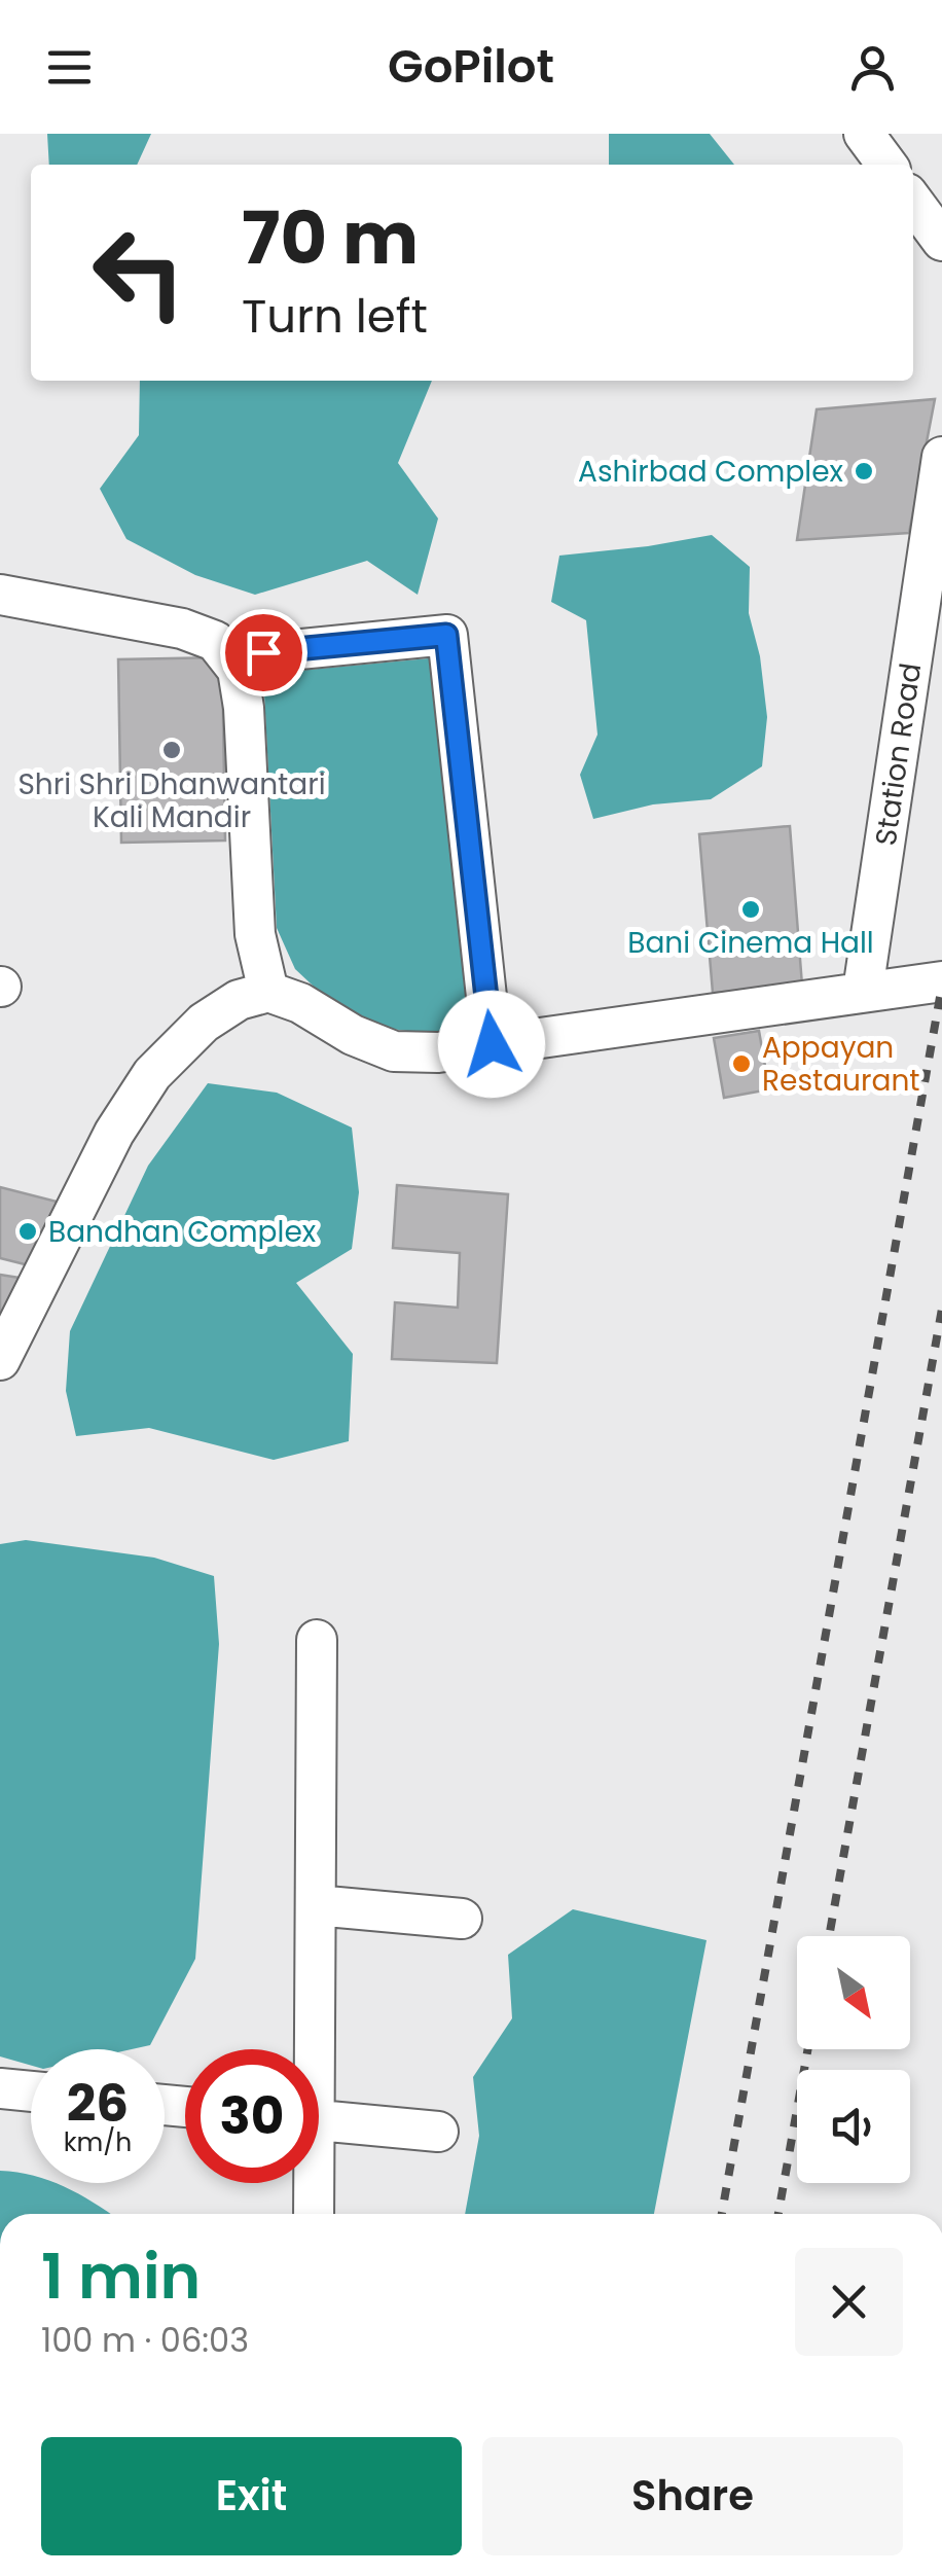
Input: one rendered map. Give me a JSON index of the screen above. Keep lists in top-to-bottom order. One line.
{"streets":{"street":["Station Road"]},"places":["Ashirbad Complex","Shri Shri Dhanwantari Kali Mandir","Bani Cinema Hall","Appayan Restaurant","Bandhan Complex"],"north":"bottom right","page":{"header":"GoPilot","turn":["70 m","Turn left"],"speed":"26 km/h","limit":"30","heading":["1 min","100 m · 06:03"],"buttons":["Exit","Share"]}}
